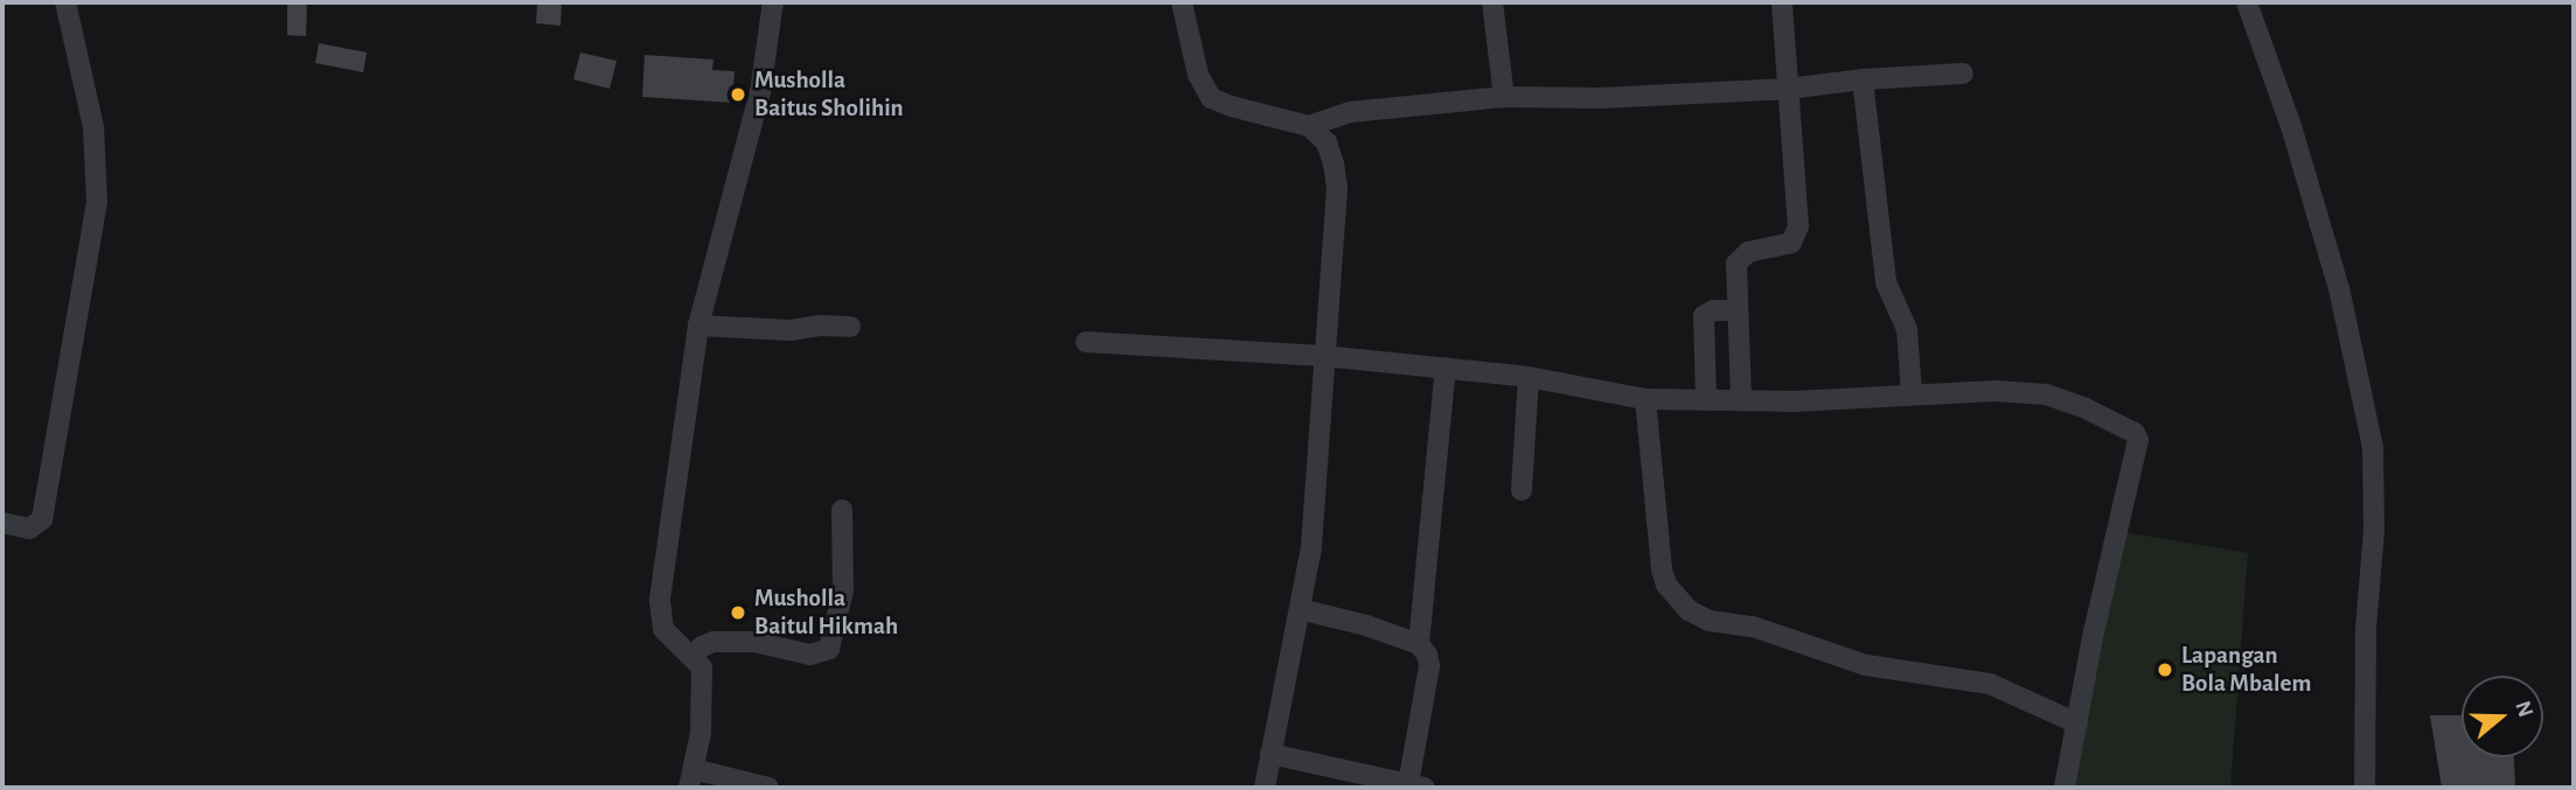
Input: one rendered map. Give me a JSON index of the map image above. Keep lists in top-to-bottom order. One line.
{"places":["Musholla Baitus Sholihin","Musholla Baitul Hikmah","Lapangan Bola Mbalem"],"north":"right"}
